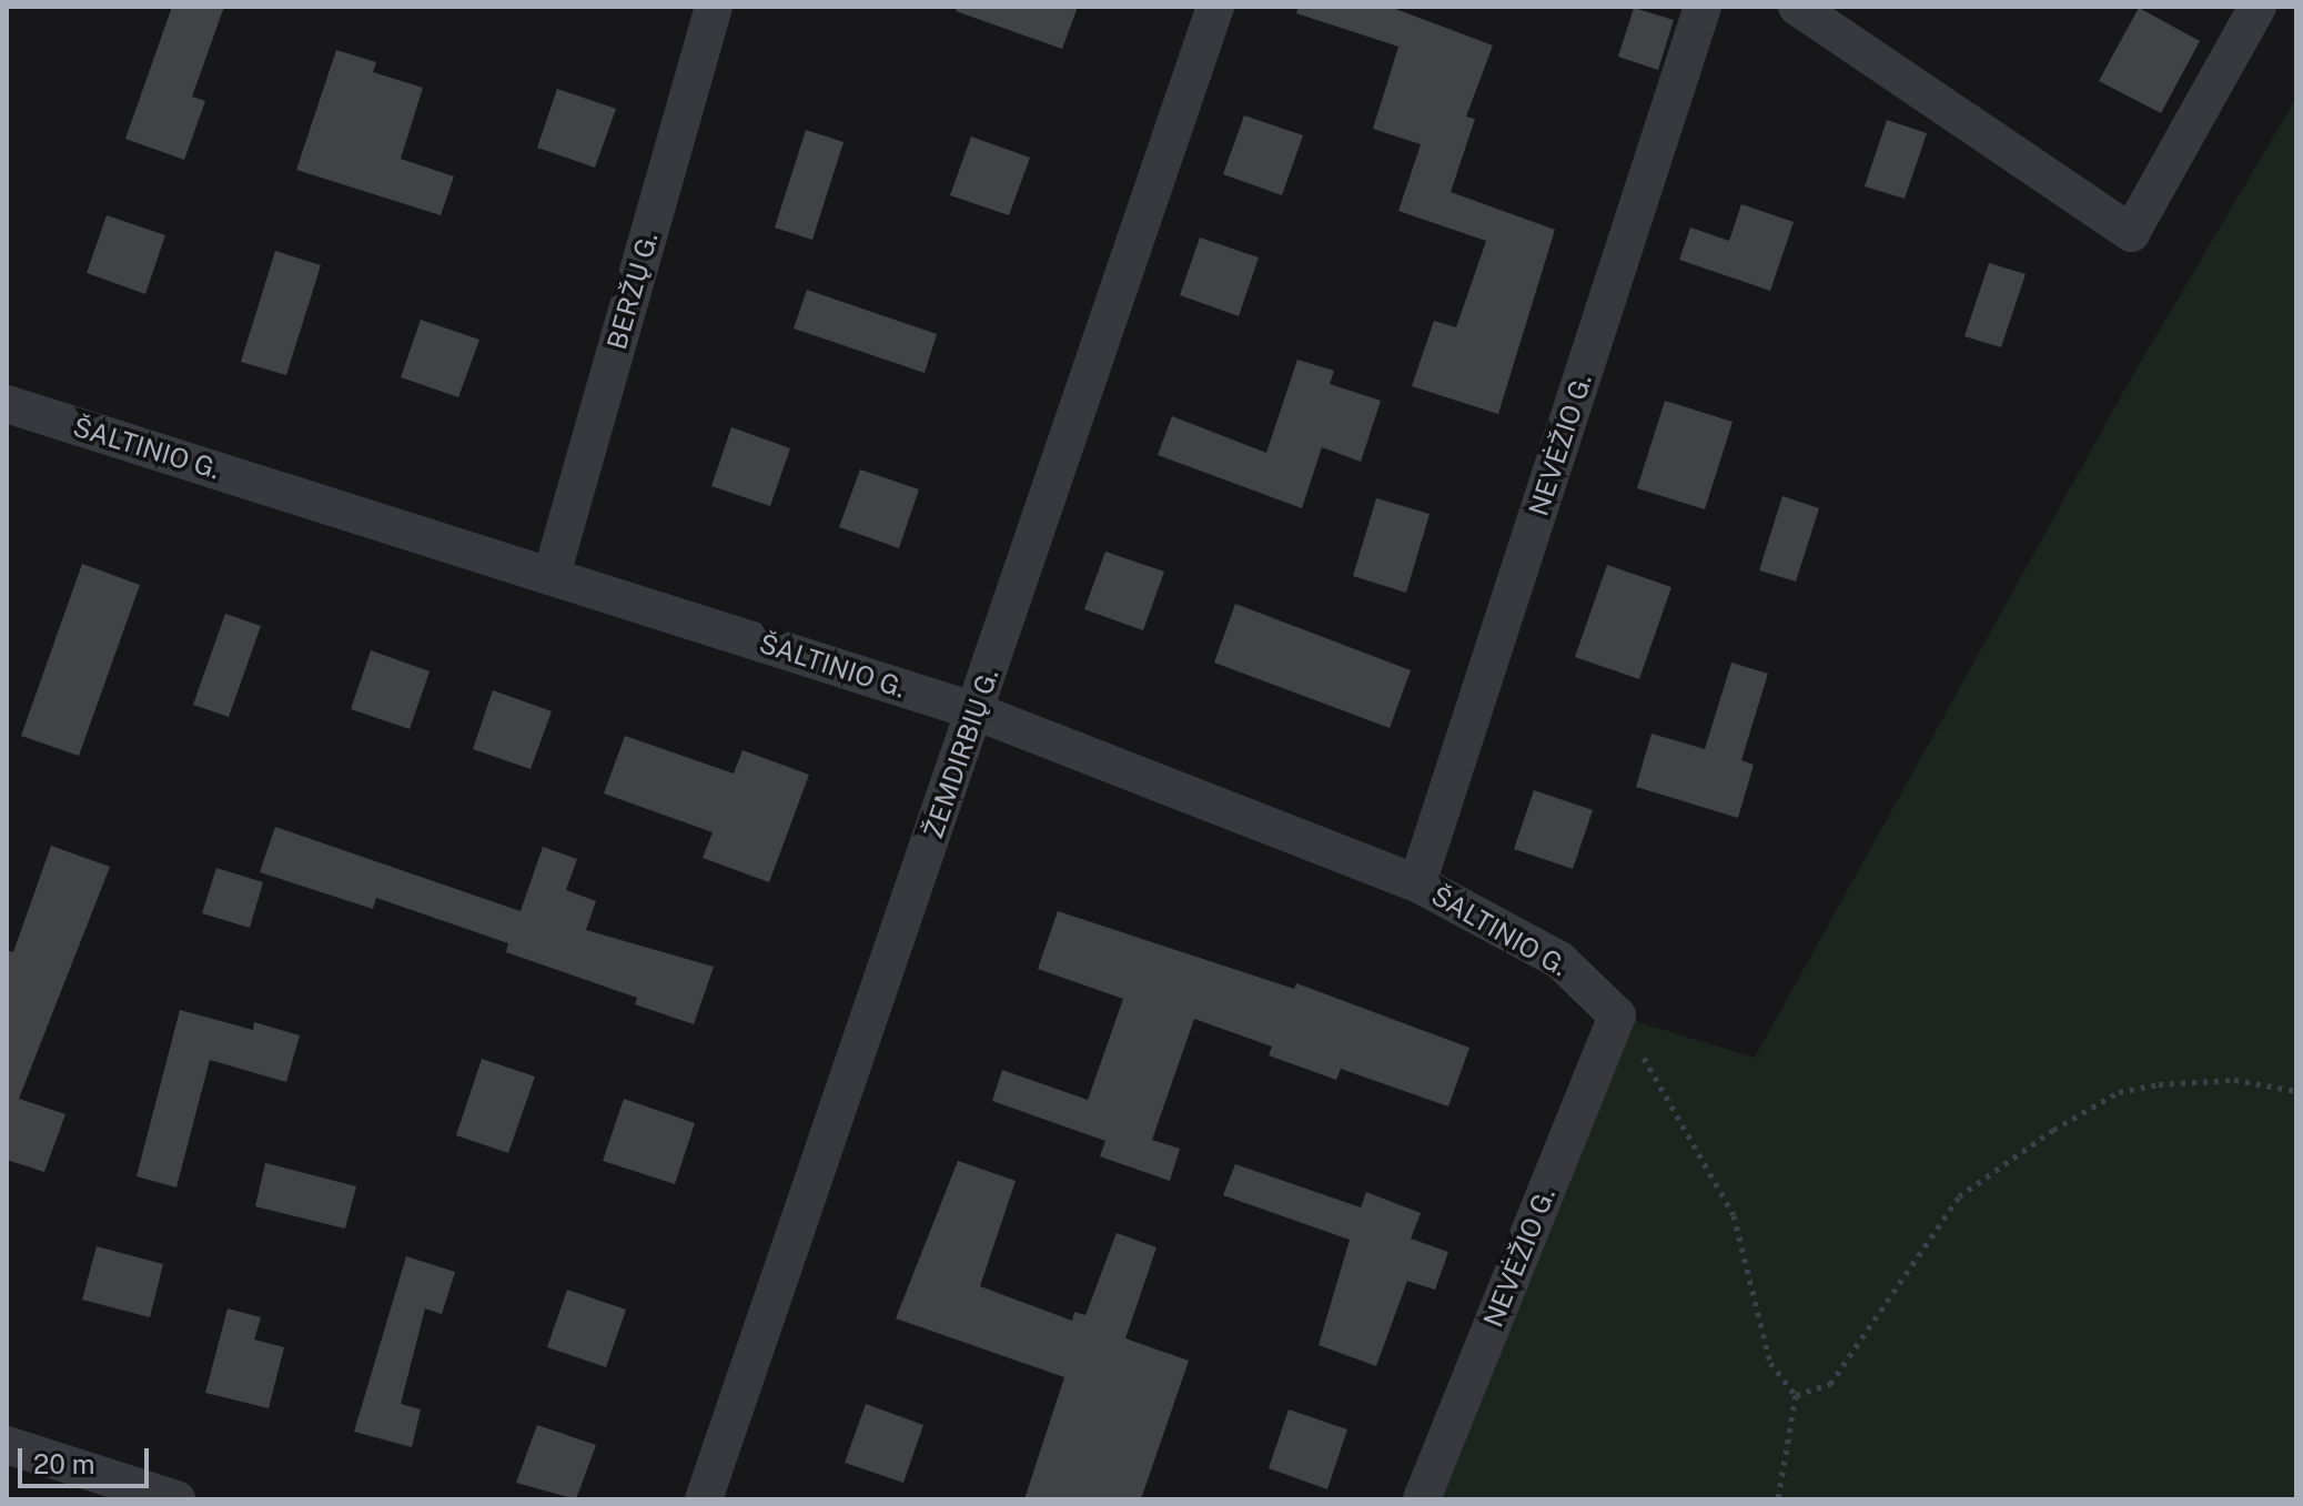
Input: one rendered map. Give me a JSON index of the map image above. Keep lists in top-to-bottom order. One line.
{"streets":{"street":["BERŽŲ G.","NEVĖŽIO G.","ŠALTINIO G.","ŽEMDIRBIŲ G."]},"crossings":[["BERŽŲ G.","ŠALTINIO G."],["NEVĖŽIO G.","ŠALTINIO G."],["ŠALTINIO G.","ŽEMDIRBIŲ G."]],"scale_bar":"20 m"}
